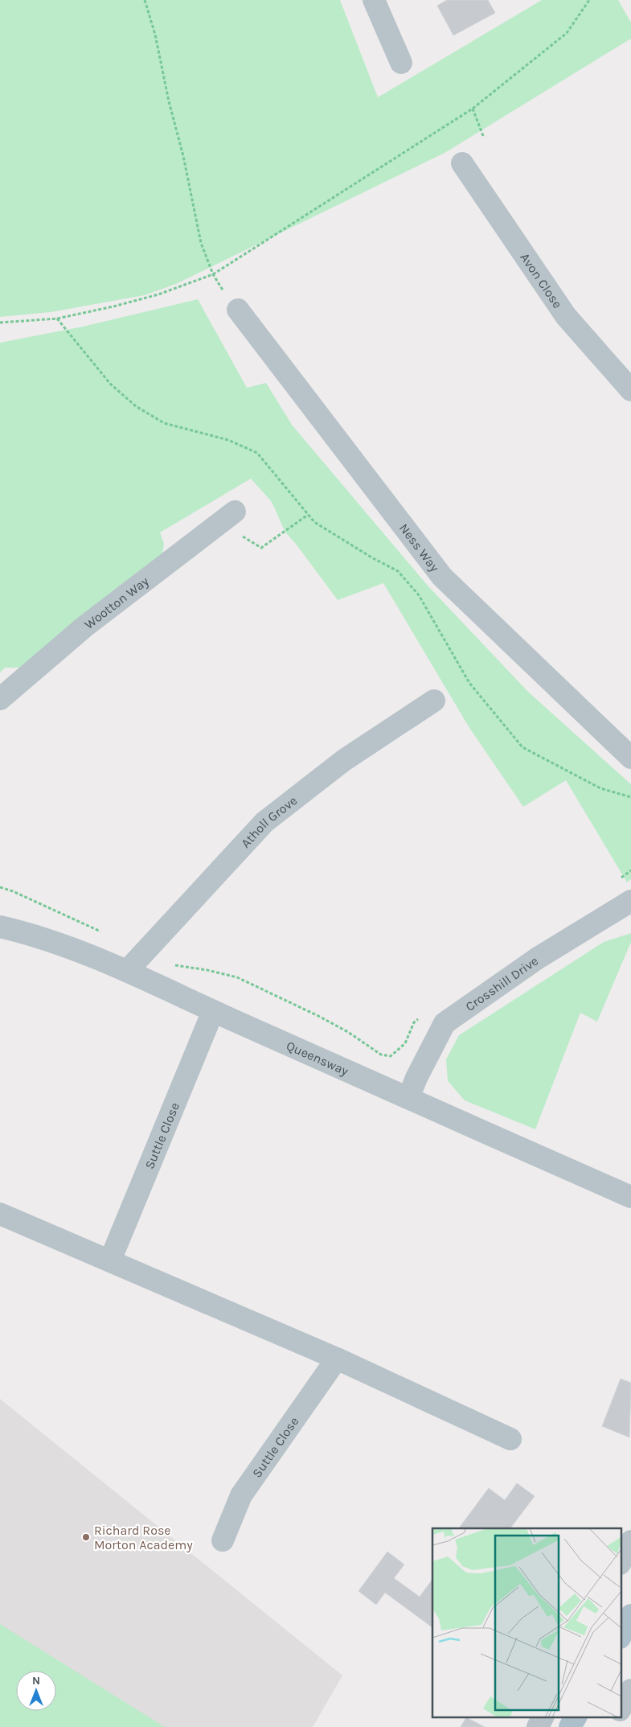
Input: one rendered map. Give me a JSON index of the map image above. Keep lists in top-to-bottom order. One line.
{"streets":{"street":["Avon Close","Ness Way","Wootton Way","Atholl Grove","Crosshill Drive","Queensway","Suttle Close"]},"crossings":[["Atholl Grove","Queensway"],["Crosshill Drive","Queensway"],["Queensway","Suttle Close"]],"places":["Richard Rose Morton Academy"],"north":"top"}
